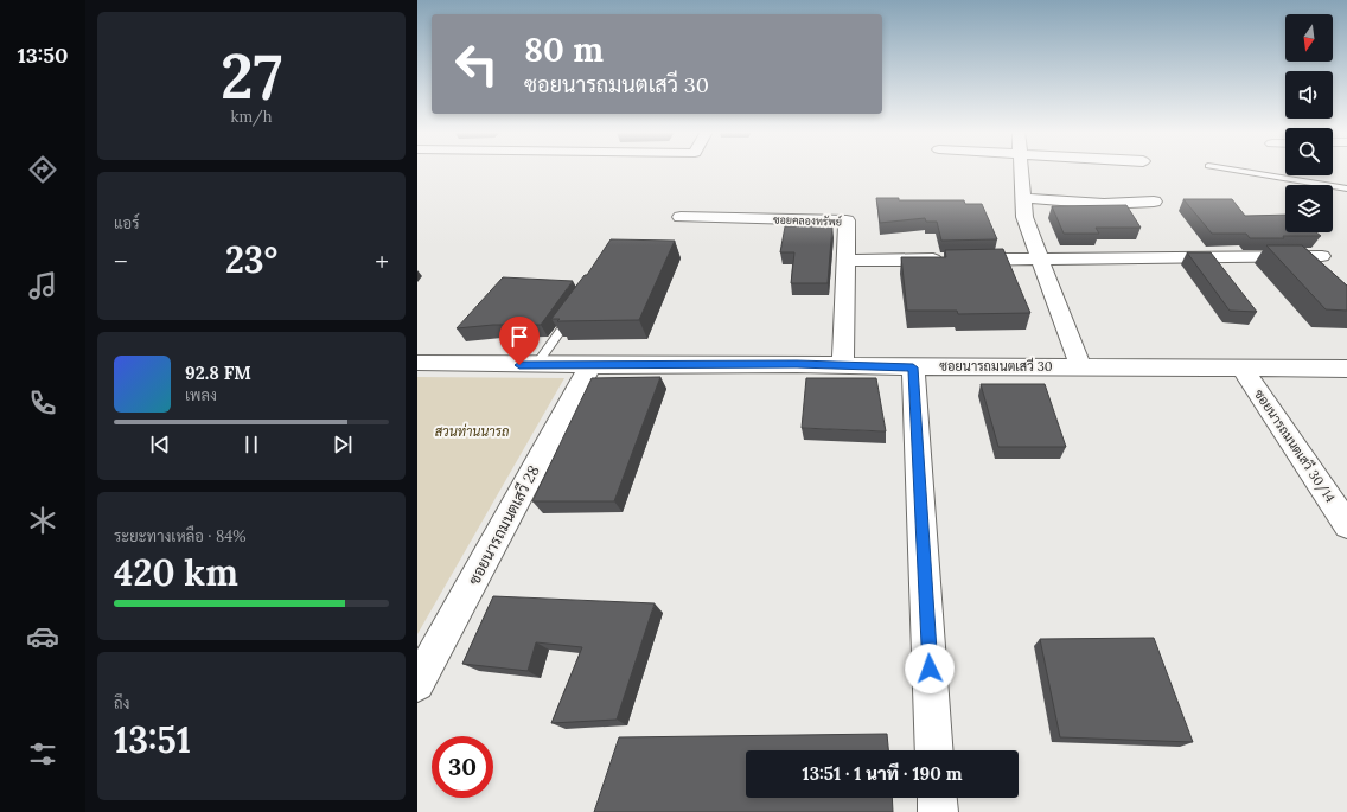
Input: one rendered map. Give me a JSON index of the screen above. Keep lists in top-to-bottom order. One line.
{"streets":{"street":["ซอยคลองทรัพย์","ซอยนารถมนตเสวี 30","ซอยนารถมนตเสวี 30/14","ซอยนารถมนตเสวี 28"]},"crossings":[["ซอยคลองทรัพย์","ซอยนารถมนตเสวี 30"],["ซอยนารถมนตเสวี 30","ซอยนารถมนตเสวี 30/14"],["ซอยนารถมนตเสวี 30","ซอยนารถมนตเสวี 28"]],"parks":["สวนท่านนารถ"],"north":"bottom","page":{"tabs":"13:50","tile":[["27","km/h"],"แอร์",["ระยะทางเหลือ · 84%","420 km"],["ถึง","13:51"]],"turn":["80 m","ซอยนารถมนตเสวี 30"],"heat":["−","23°","+"],"song":["92.8 FM","เพลง"],"limit":"30","trip":"13:51 · 1 นาที · 190 m"}}
